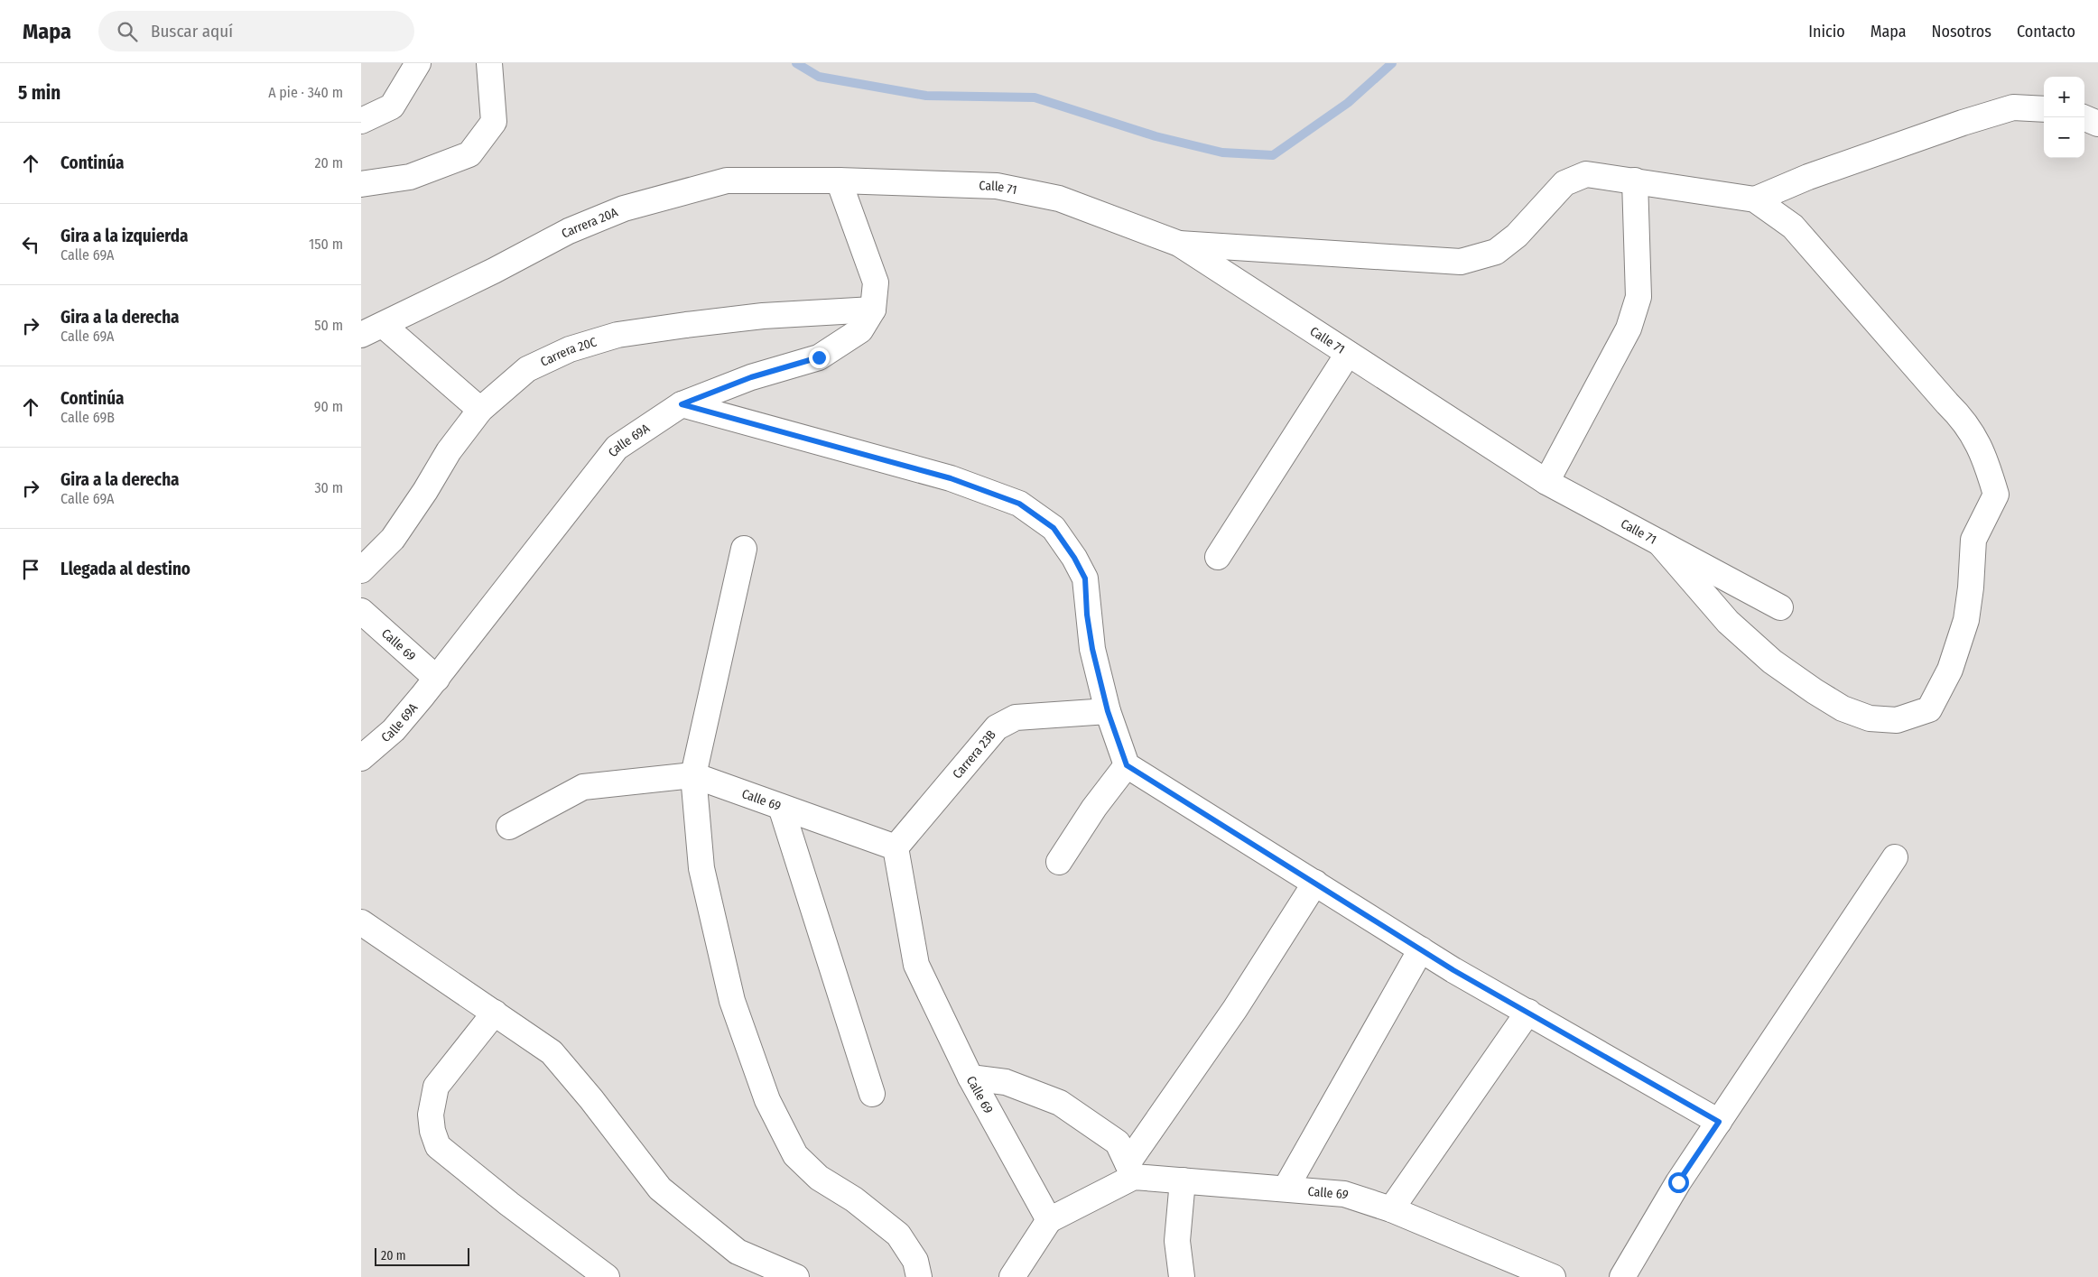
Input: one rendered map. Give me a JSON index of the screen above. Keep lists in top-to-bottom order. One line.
{"streets":{"street":["Calle 71","Carrera 20A","Carrera 20C","Calle 69A","Calle 69","Carrera 23B"]},"crossings":[["Calle 71","Carrera 20A"],["Calle 71","Calle 69A"],["Carrera 20A","Calle 69A"],["Carrera 20C","Calle 69A"],["Calle 69A","Calle 69"],["Calle 69","Carrera 23B"]],"scale_bar":"20 m","page":{"header":"Mapa","search":"Buscar aquí","nav":["Inicio","Mapa","Nosotros","Contacto"],"heading":["5 min","A pie · 340 m"],"map_buttons":["+","−"],"list":[["Continúa","20 m"],["Gira a la izquierda","Calle 69A","150 m"],["Gira a la derecha","Calle 69A","50 m"],["Continúa","Calle 69B","90 m"],["Gira a la derecha","Calle 69A","30 m"],"Llegada al destino"],"scale":"20 m"}}
